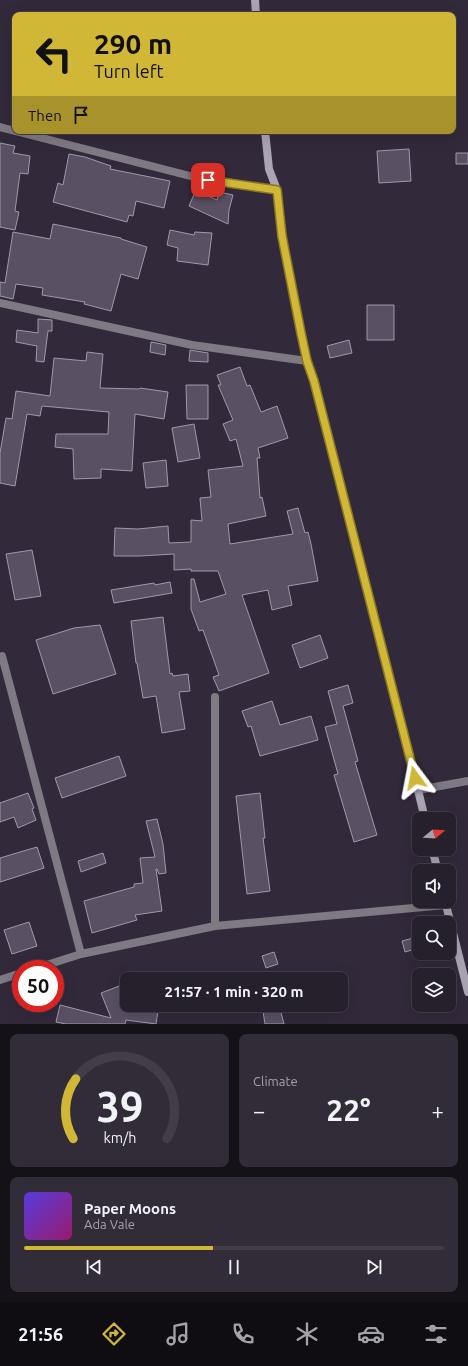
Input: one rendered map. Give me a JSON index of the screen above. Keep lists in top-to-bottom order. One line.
{"north":"right","page":{"turn":["290 m","Turn left"],"then":"Then","limit":"50","trip":"21:57 · 1 min · 320 m","tile":"Climate","heat":["−","22°","+"],"song":["Paper Moons","Ada Vale"],"tabs":"21:56","gauge":["39","km/h"]}}
